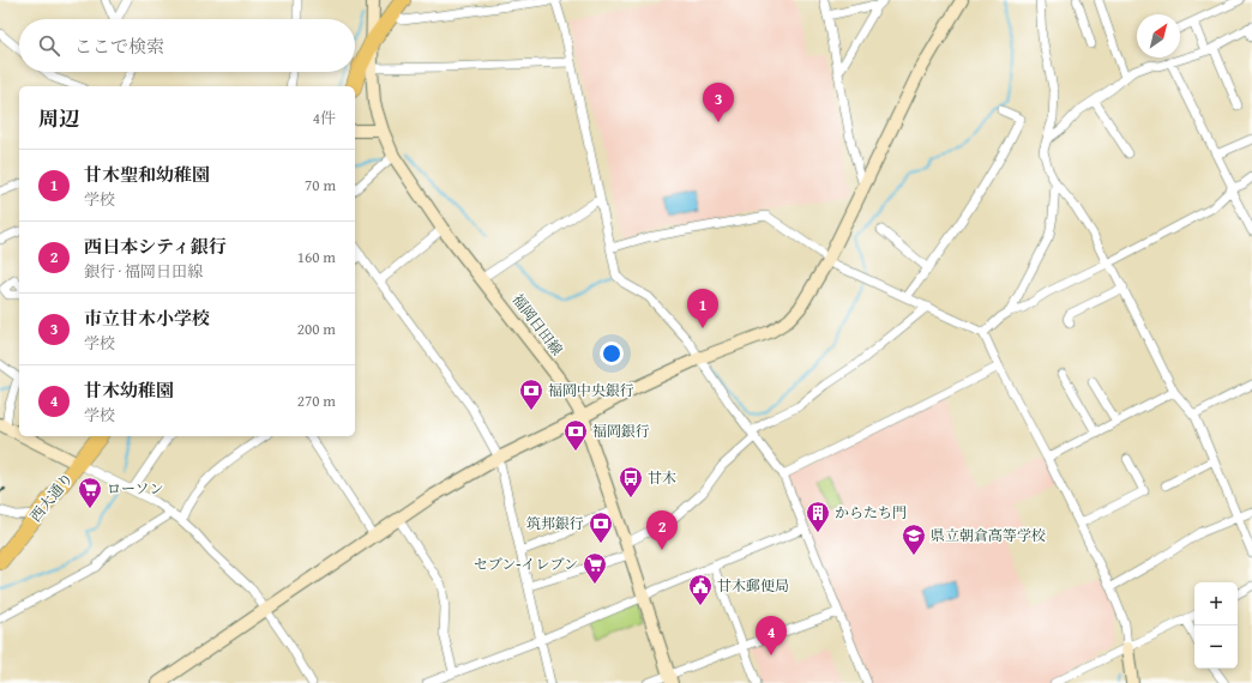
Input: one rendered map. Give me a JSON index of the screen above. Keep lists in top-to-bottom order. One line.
{"streets":{"highway":["西大通り"],"street":["福岡日田線"]},"places":{"bank":["福岡中央銀行","福岡銀行","筑邦銀行"],"bus stop":["甘木"],"supermarket":["ローソン","セブン-イレブン"],"building":["からたち門"],"school or university":["県立朝倉高等学校"],"public building":["甘木郵便局"]},"north":"top right","page":{"search":"ここで検索","pins":["3","1","2","4"],"heading":["周辺","4件"],"list":[{"mark":"1","name":"甘木聖和幼稚園","note":"学校","value":"70 m"},{"mark":"2","name":"西日本シティ銀行","note":"銀行 · 福岡日田線","value":"160 m"},{"mark":"3","name":"市立甘木小学校","note":"学校","value":"200 m"},{"mark":"4","name":"甘木幼稚園","note":"学校","value":"270 m"}],"map_buttons":["+","−"]}}
